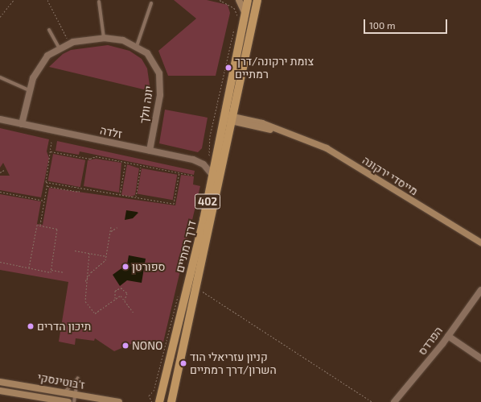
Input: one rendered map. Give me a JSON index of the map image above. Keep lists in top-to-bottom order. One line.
{"streets":{"main road":["402","דרך רמתיים"],"street":["יונה וולך","זלדה","מייסדי ירקונה","הפרדס","ז'בוטינסקי"]},"crossings":[["יונה וולך","זלדה"],["זלדה","דרך רמתיים"],["מייסדי ירקונה","דרך רמתיים"]],"places":["צומת ירקונה/דרך רמתיים","ספורטן","תיכון הדרים","NONO","קניון עזריאלי הוד השרון/דרך רמתיים"],"scale_bar":"100 m"}
